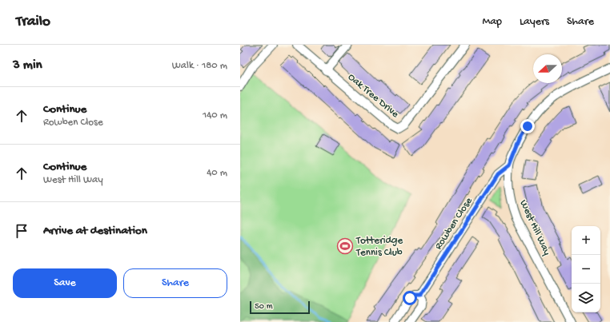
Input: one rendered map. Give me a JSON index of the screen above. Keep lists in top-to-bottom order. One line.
{"streets":{"street":["Oak Tree Drive","Rowben Close","West Hill Way"]},"crossings":[["Rowben Close","West Hill Way"]],"places":{"sports":["Totteridge Tennis Club"]},"scale_bar":"50 m","north":"left","page":{"header":"Trailo","nav":["Map","Layers","Share"],"heading":["3 min","Walk · 180 m"],"list":[["Continue","Rowben Close","140 m"],["Continue","West Hill Way","40 m"],"Arrive at destination"],"map_buttons":["+","−"],"buttons":["Save","Share"],"scale":"50 m"}}
